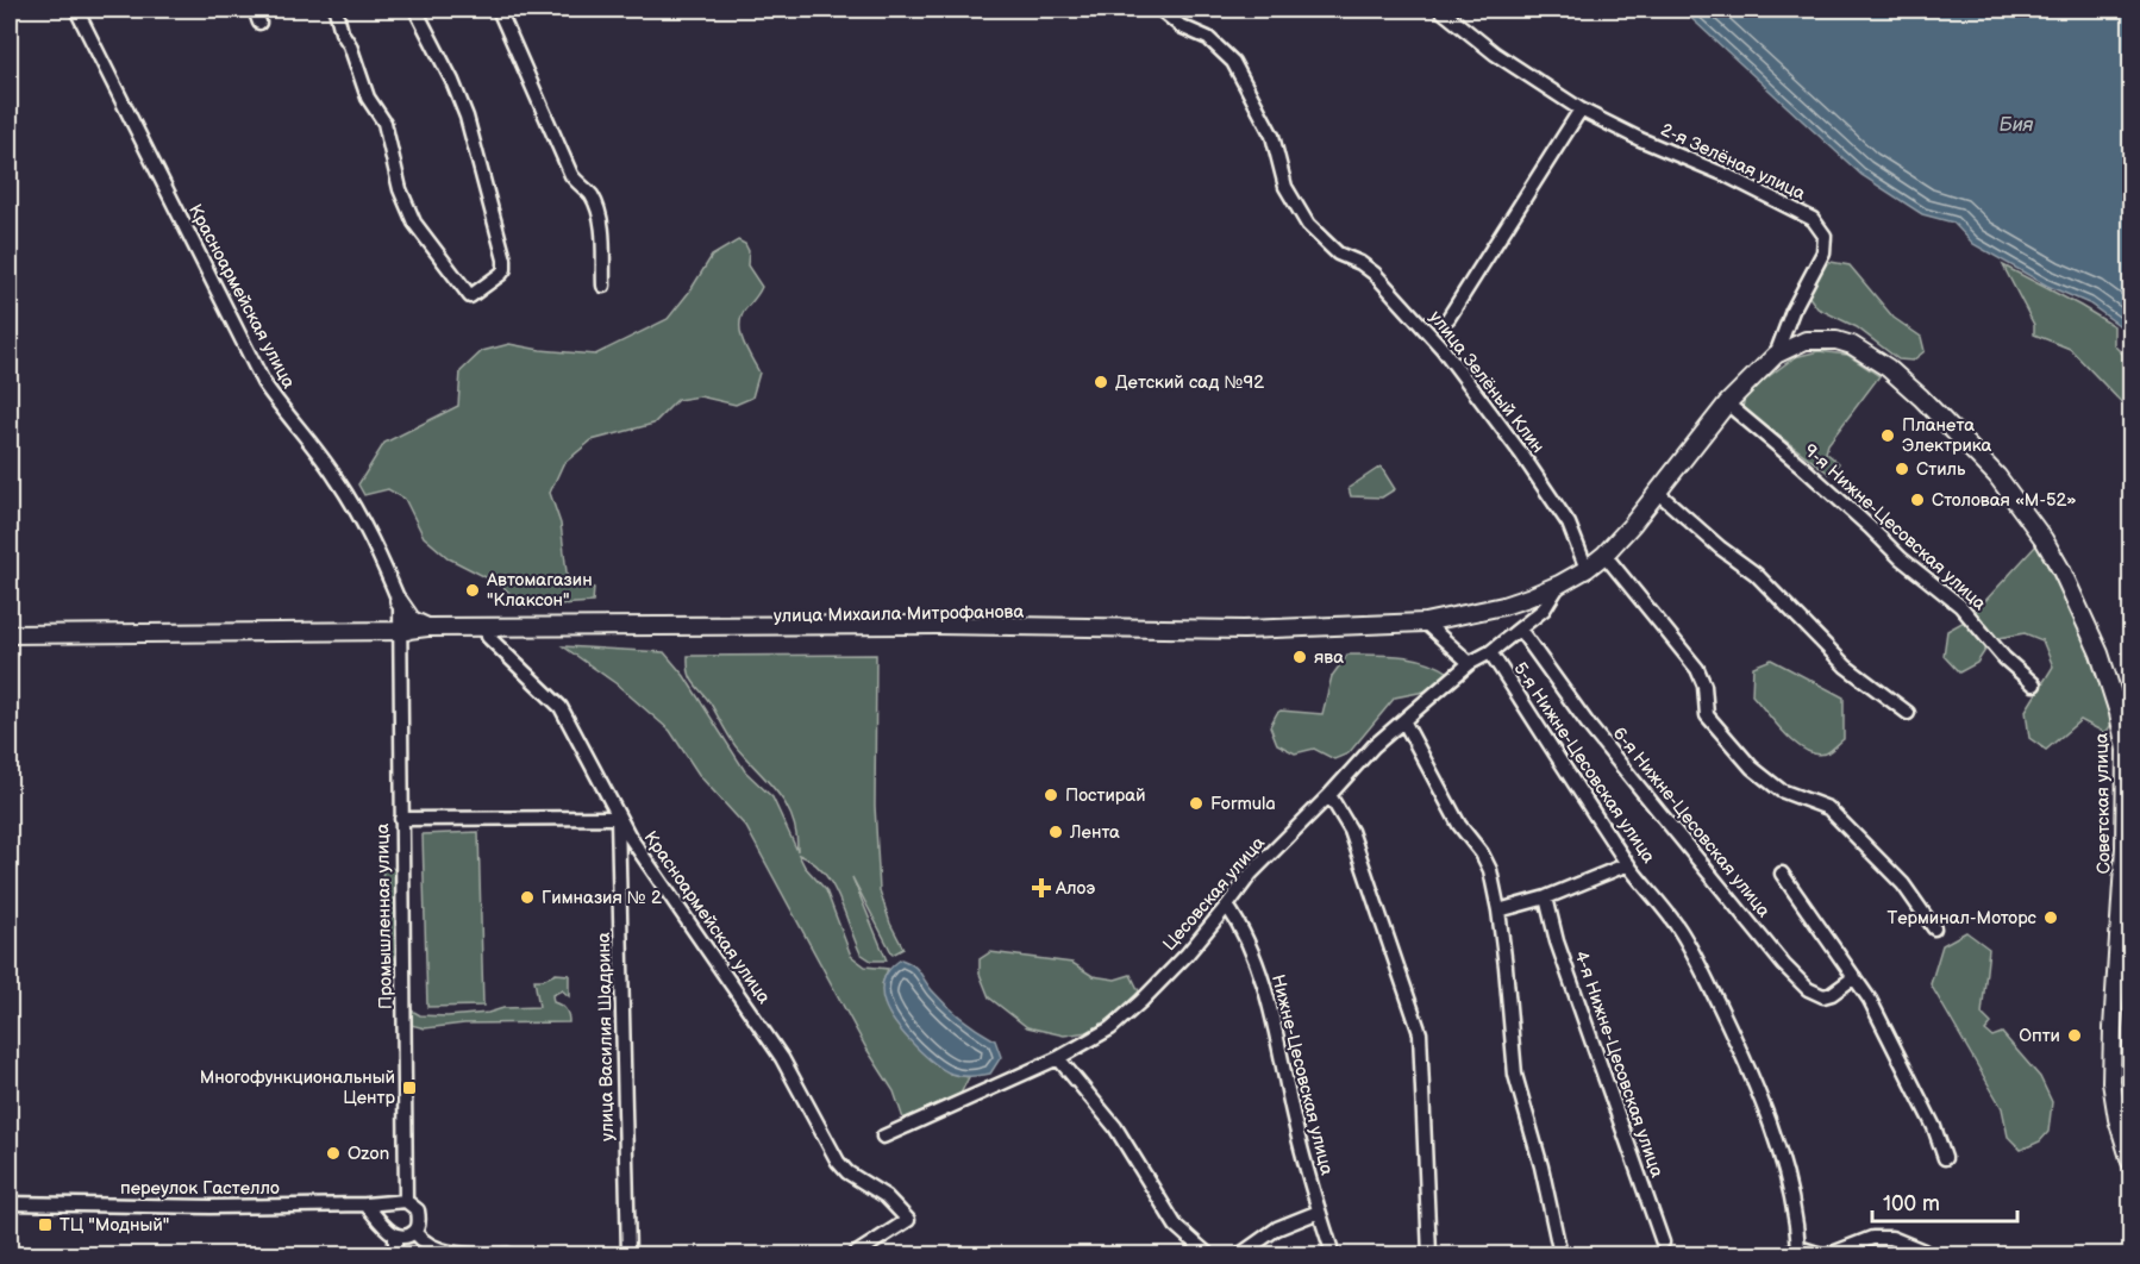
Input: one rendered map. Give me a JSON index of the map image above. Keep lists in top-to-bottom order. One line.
{"streets":{"main road":["улица Михаила Митрофанова","Советская улица"],"street":["2-я Зелёная улица","Красноармейская улица","улица Зелёный Клин","9-я Нижне-Цесовская улица","5-я Нижне-Цесовская улица","6-я Нижне-Цесовская улица","Цесовская улица","Промышленная улица","улица Василия Шадрина","4-я Нижне-Цесовская улица","Нижне-Цесовская улица","переулок Гастелло"]},"crossings":[["2-я Зелёная улица","Советская улица"],["Красноармейская улица","улица Михаила Митрофанова"],["Красноармейская улица","Промышленная улица"],["Красноармейская улица","улица Василия Шадрина"],["улица Зелёный Клин","улица Михаила Митрофанова"],["9-я Нижне-Цесовская улица","улица Михаила Митрофанова"],["9-я Нижне-Цесовская улица","Советская улица"],["улица Михаила Митрофанова","Советская улица"],["улица Михаила Митрофанова","Цесовская улица"],["улица Михаила Митрофанова","Промышленная улица"],["5-я Нижне-Цесовская улица","Цесовская улица"],["6-я Нижне-Цесовская улица","Цесовская улица"],["Цесовская улица","Нижне-Цесовская улица"],["Промышленная улица","переулок Гастелло"]],"water":["Бия"],"places":{"other":["Детский сад №92","Планета Электрика","Стиль","Столовая «М-52»","Автомагазин \"Клаксон\"","ява","Постирай","Formula","Лента","Гимназия № 2","Терминал-Моторс","Опти","Ozon"],"health":["Алоэ"],"transit":["Многофункциональный Центр","ТЦ \"Модный\""]},"scale_bar":"100 m"}
